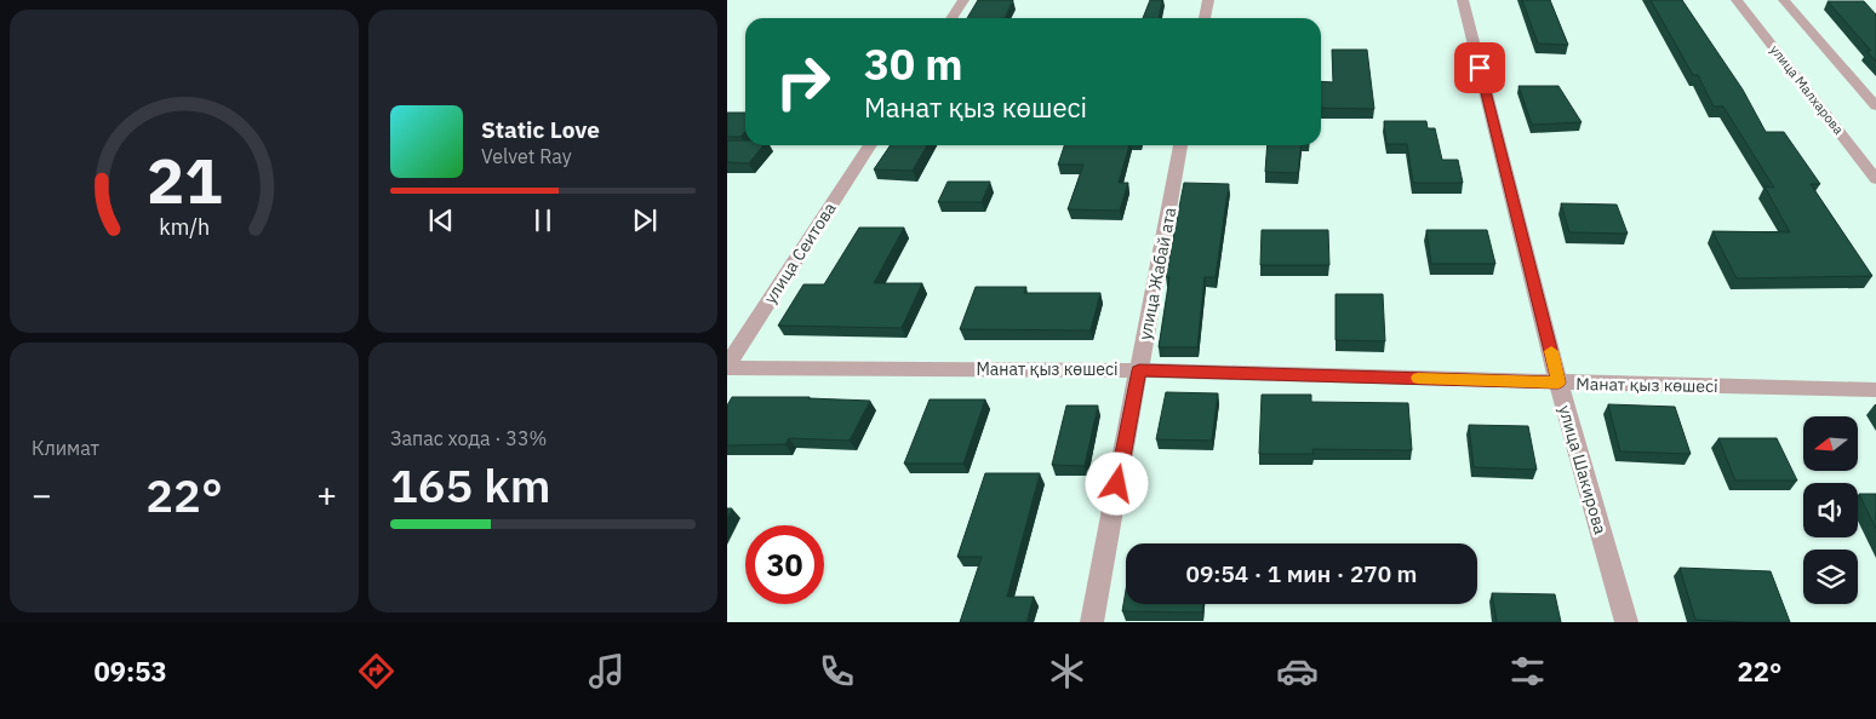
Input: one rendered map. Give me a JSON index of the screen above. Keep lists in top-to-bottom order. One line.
{"streets":{"street":["улица Малхарова","улица Сеитова","улица Жабай ата","Манат қыз көшесі","улица Шакирова"]},"crossings":[["улица Сеитова","Манат қыз көшесі"],["улица Жабай ата","Манат қыз көшесі"],["Манат қыз көшесі","улица Шакирова"]],"north":"left","page":{"turn":["30 m","Манат қыз көшесі"],"song":["Static Love","Velvet Ray"],"tile":["Климат",["Запас хода · 33%","165 km"]],"heat":["−","22°","+"],"limit":"30","trip":"09:54 · 1 мин · 270 m","tabs":["09:53","22°"],"gauge":["21","km/h"]}}
